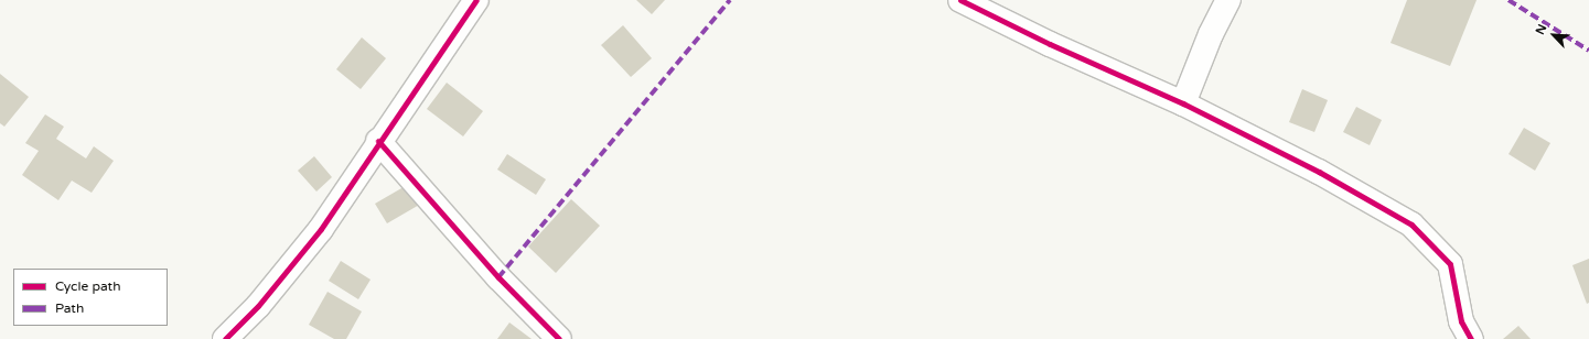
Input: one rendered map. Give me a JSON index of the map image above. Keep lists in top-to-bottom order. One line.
{"legend":["Cycle path","Path"],"north":"top left"}
